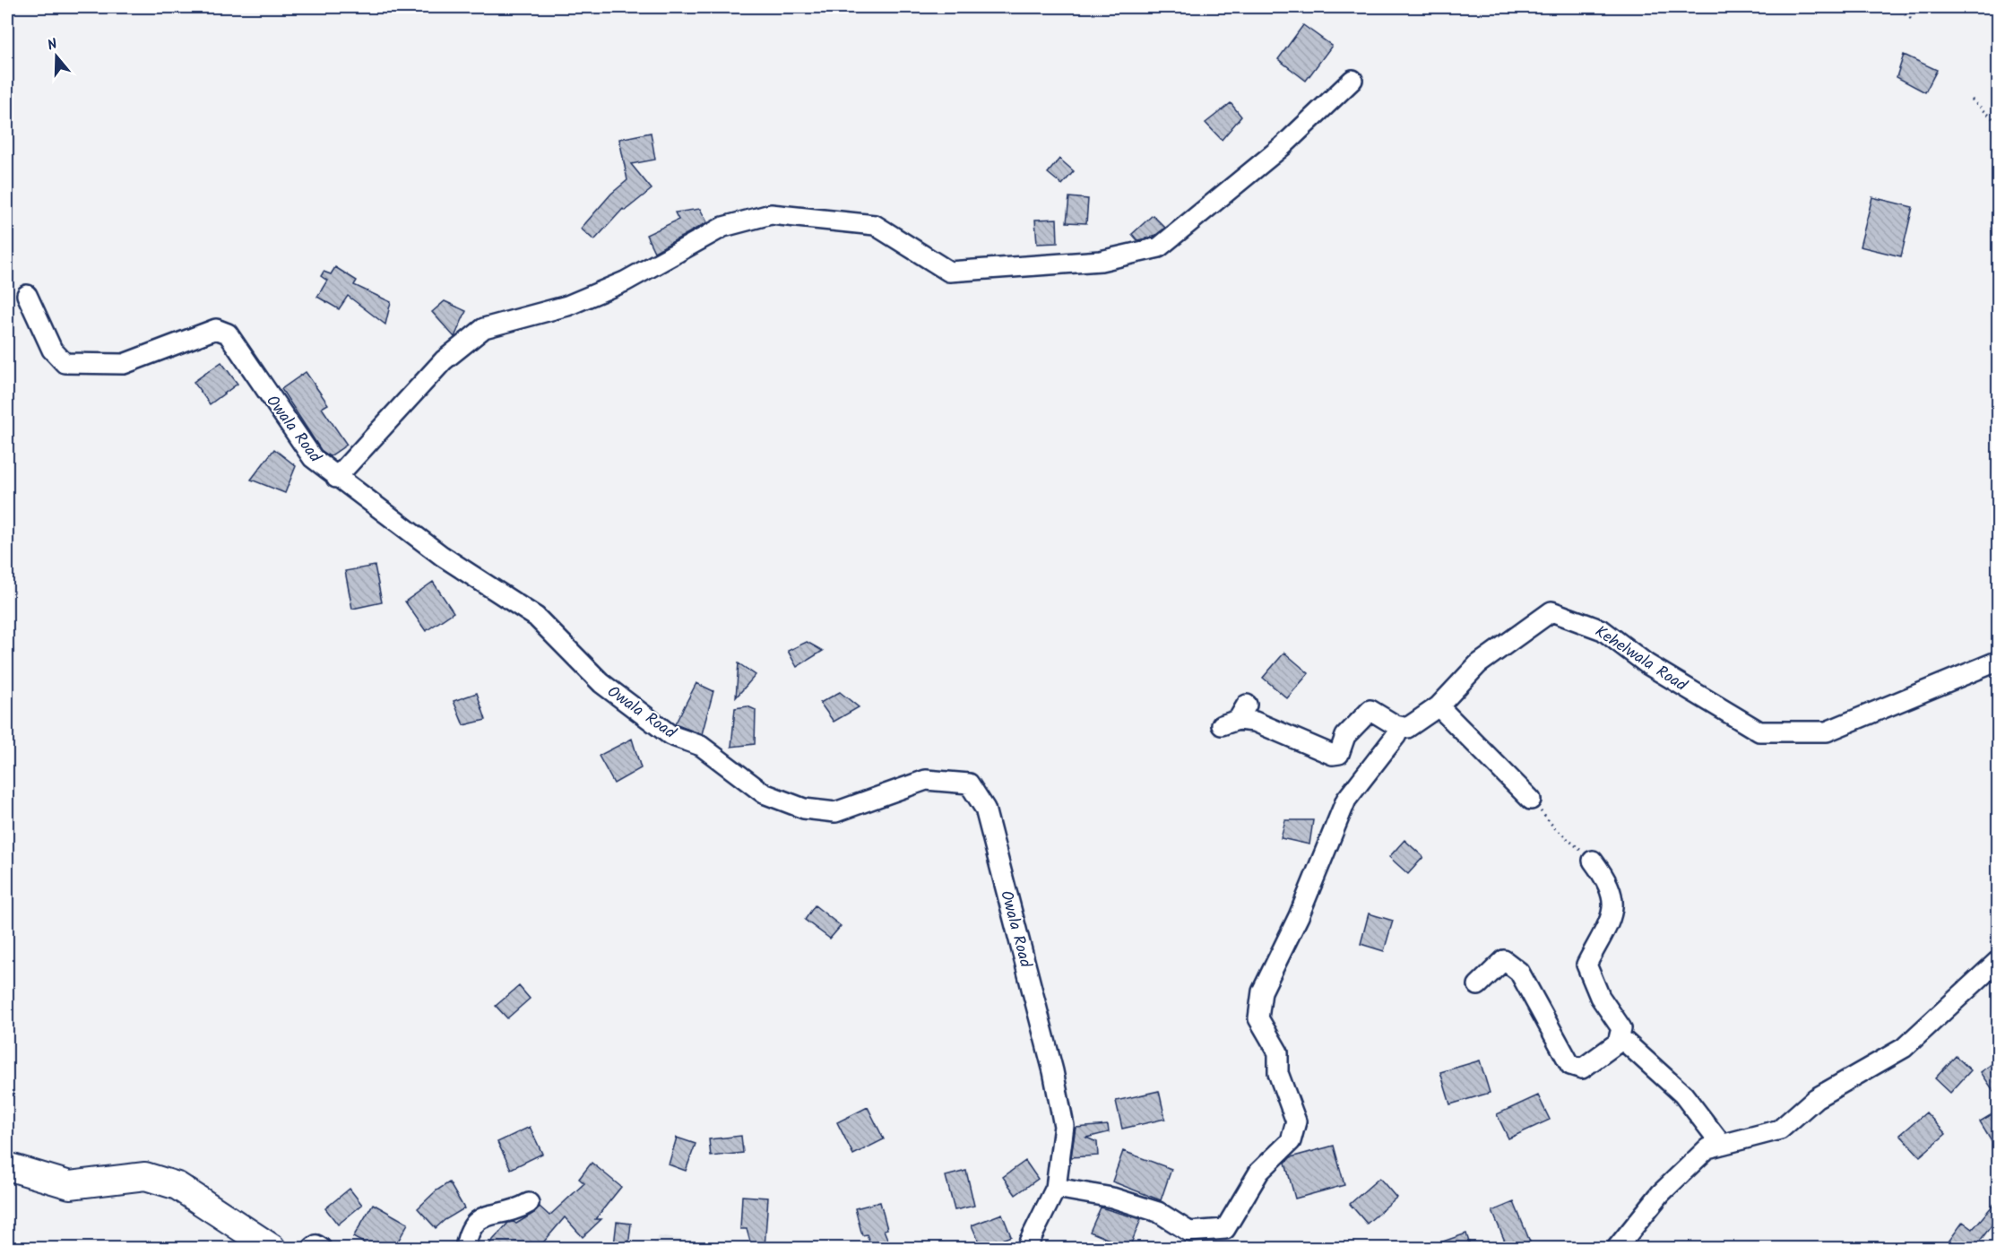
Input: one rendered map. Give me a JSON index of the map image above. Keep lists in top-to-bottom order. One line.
{"streets":{"street":["Owala Road","Kehelwala Road"]},"north":"top"}
